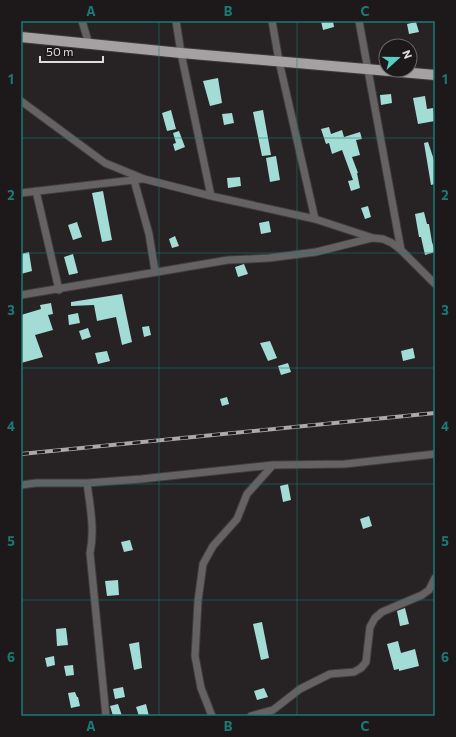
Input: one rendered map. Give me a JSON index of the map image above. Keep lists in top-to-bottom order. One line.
{"scale_bar":"50 m","north":"right","grid":{"columns":["A","B","C"],"rows":["1","2","3","4","5","6"]}}
